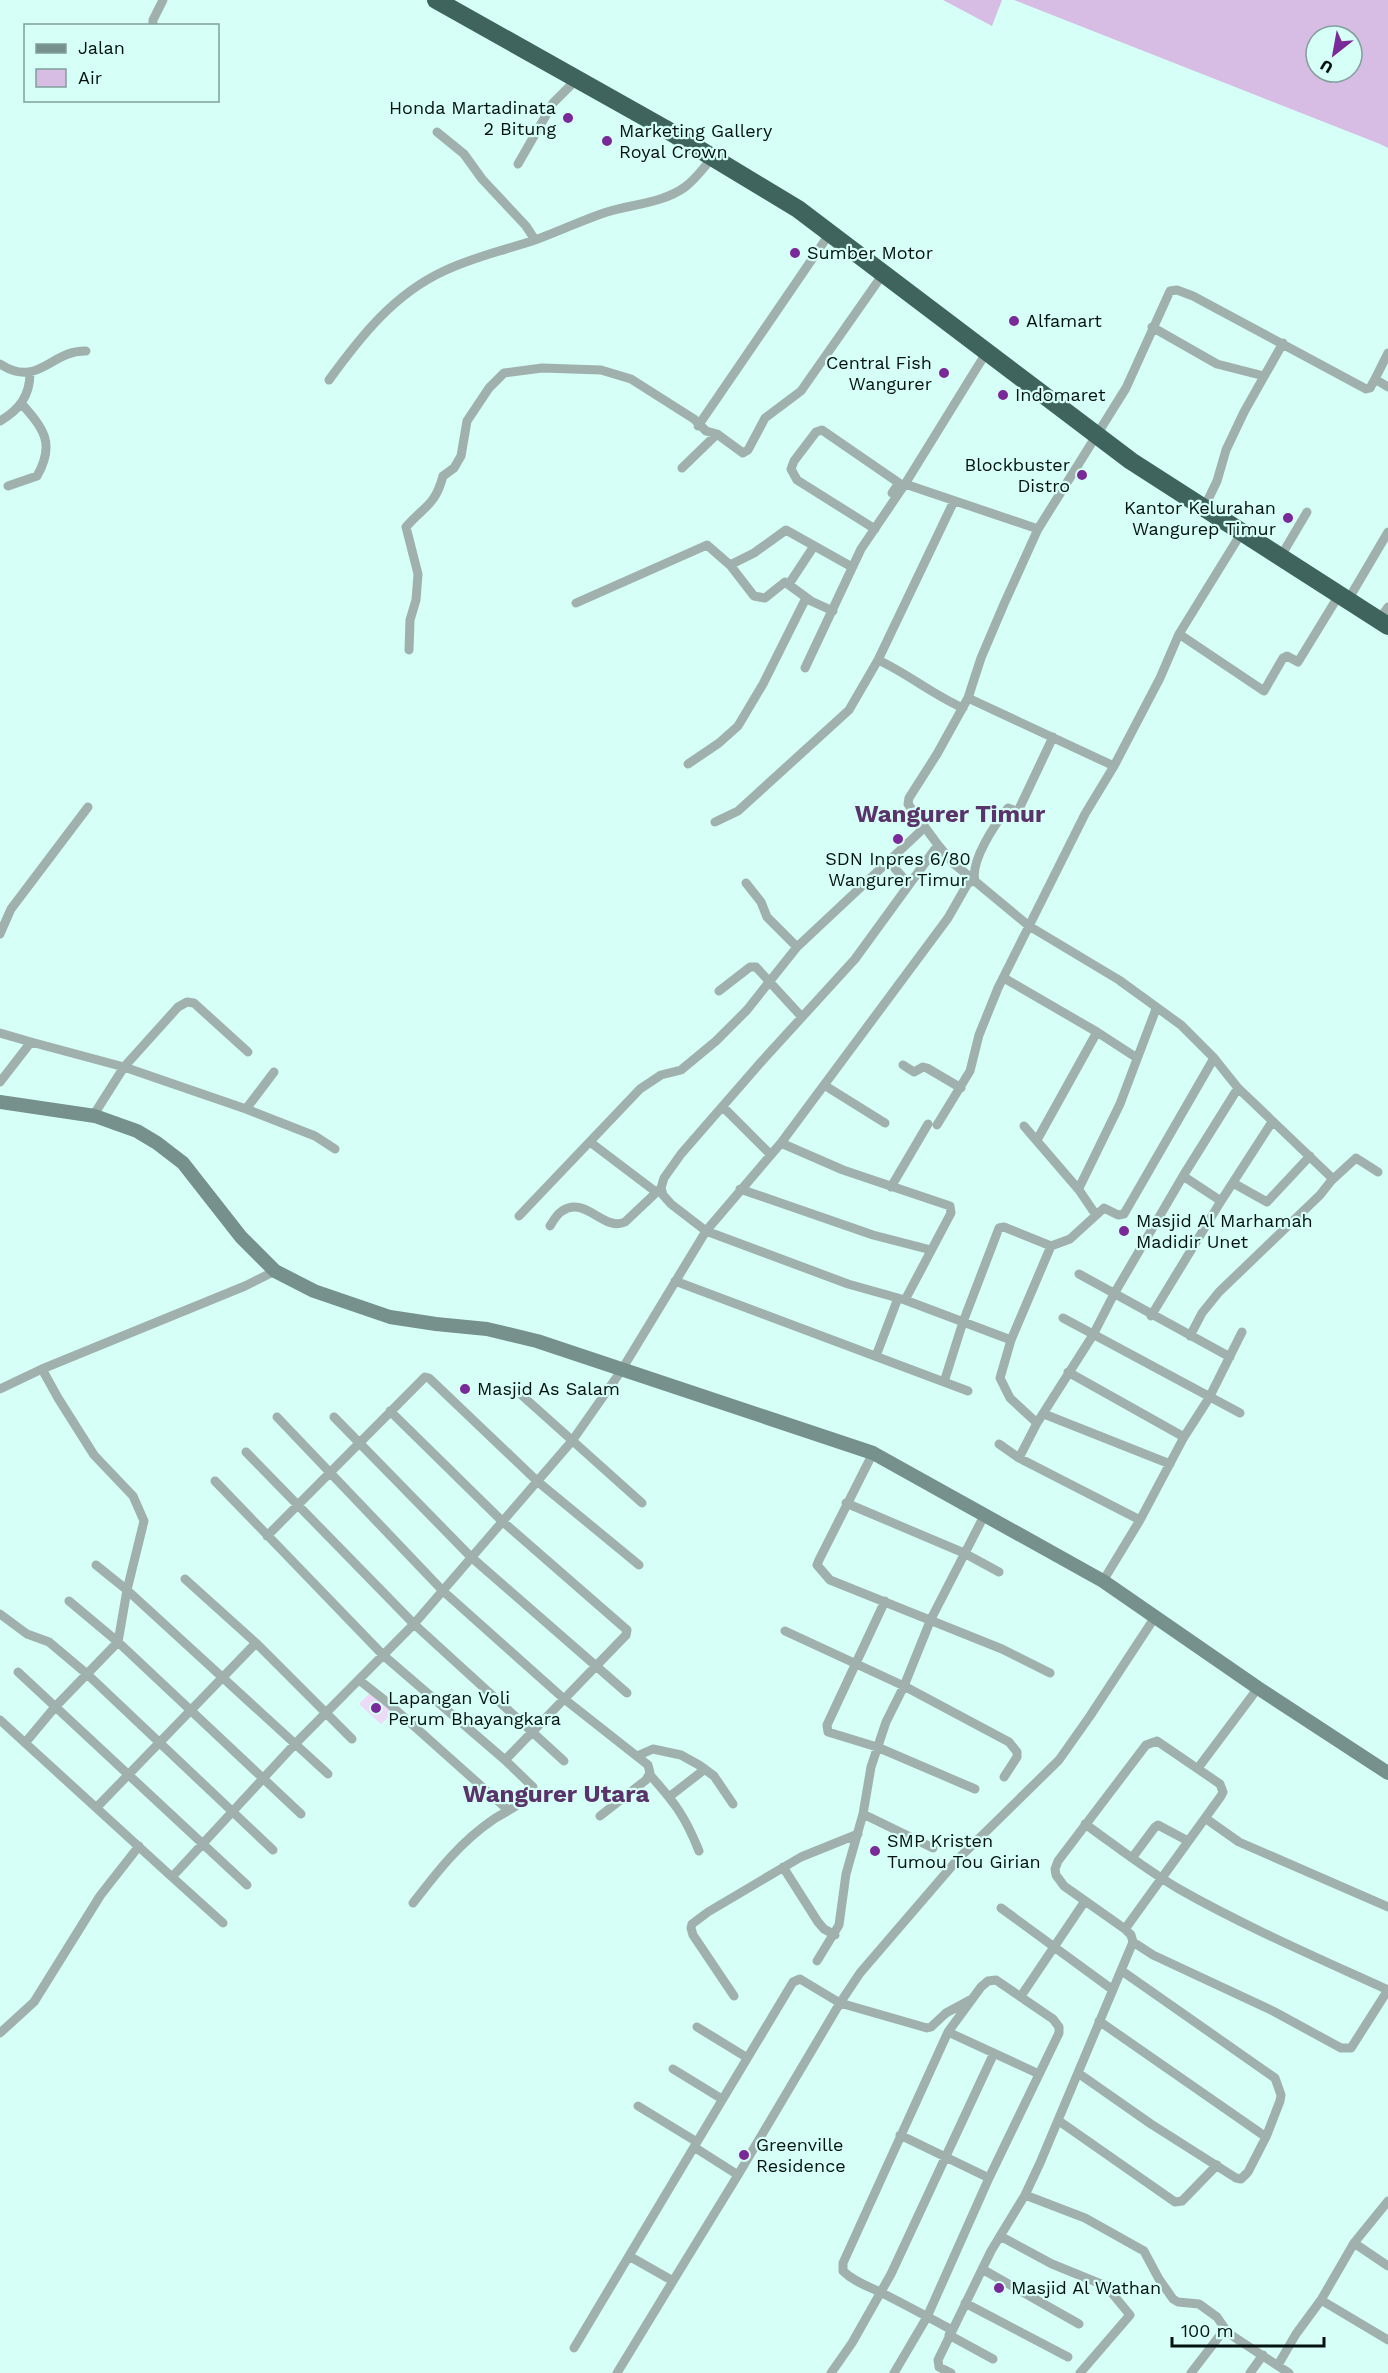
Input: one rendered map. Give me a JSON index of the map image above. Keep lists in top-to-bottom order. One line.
{"districts":["Wangurer Timur","Wangurer Utara"],"places":["Honda Martadinata 2 Bitung","Marketing Gallery Royal Crown","Sumber Motor","Alfamart","Central Fish Wangurer","Indomaret","Blockbuster Distro","Kantor Kelurahan Wangurep Timur","SDN Inpres 6/80 Wangurer Timur","Masjid Al Marhamah Madidir Unet","Masjid As Salam","Lapangan Voli Perum Bhayangkara","SMP Kristen Tumou Tou Girian","Greenville Residence","Masjid Al Wathan"],"legend":["Jalan","Air"],"scale_bar":"100 m","north":"bottom left"}
